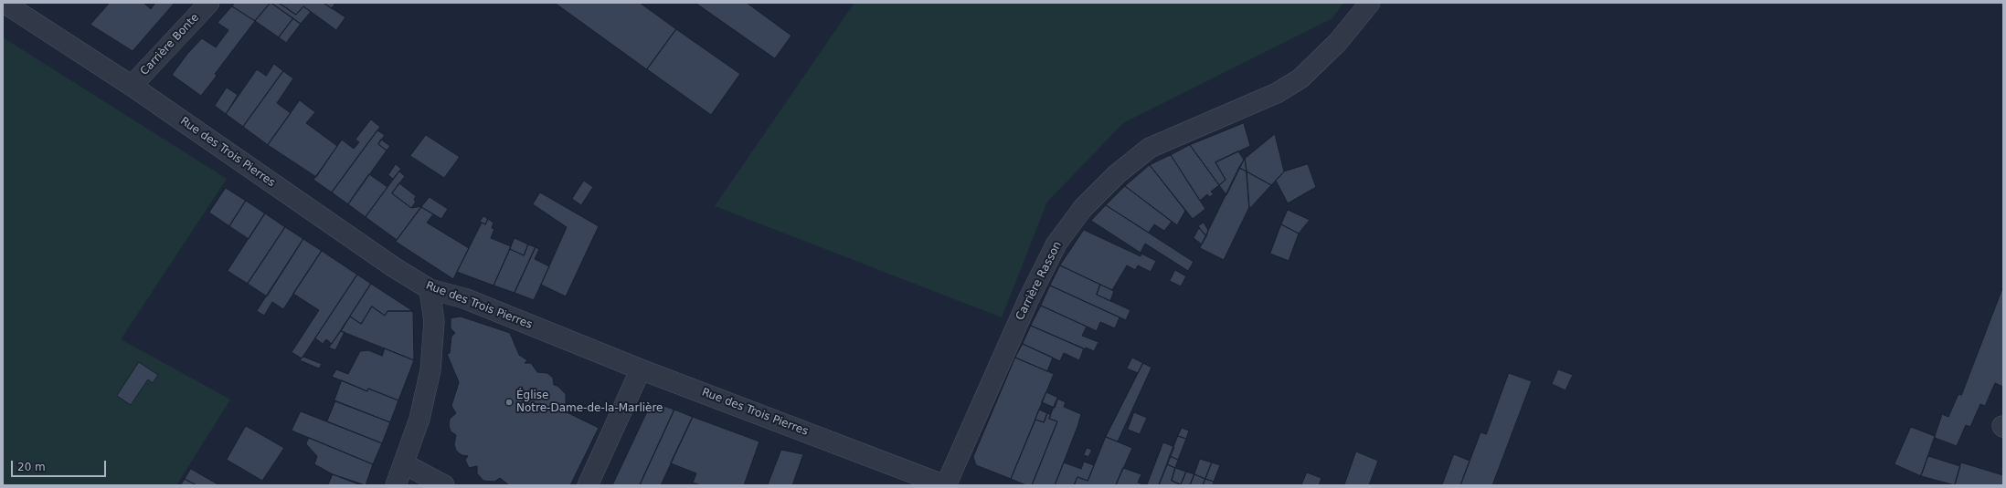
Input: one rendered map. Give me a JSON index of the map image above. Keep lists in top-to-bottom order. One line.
{"streets":{"street":["Carrière Bonte","Rue des Trois Pierres","Carrière Rasson"]},"crossings":[["Carrière Bonte","Rue des Trois Pierres"],["Rue des Trois Pierres","Carrière Rasson"]],"places":["Église Notre-Dame-de-la-Marlière"],"scale_bar":"20 m"}
